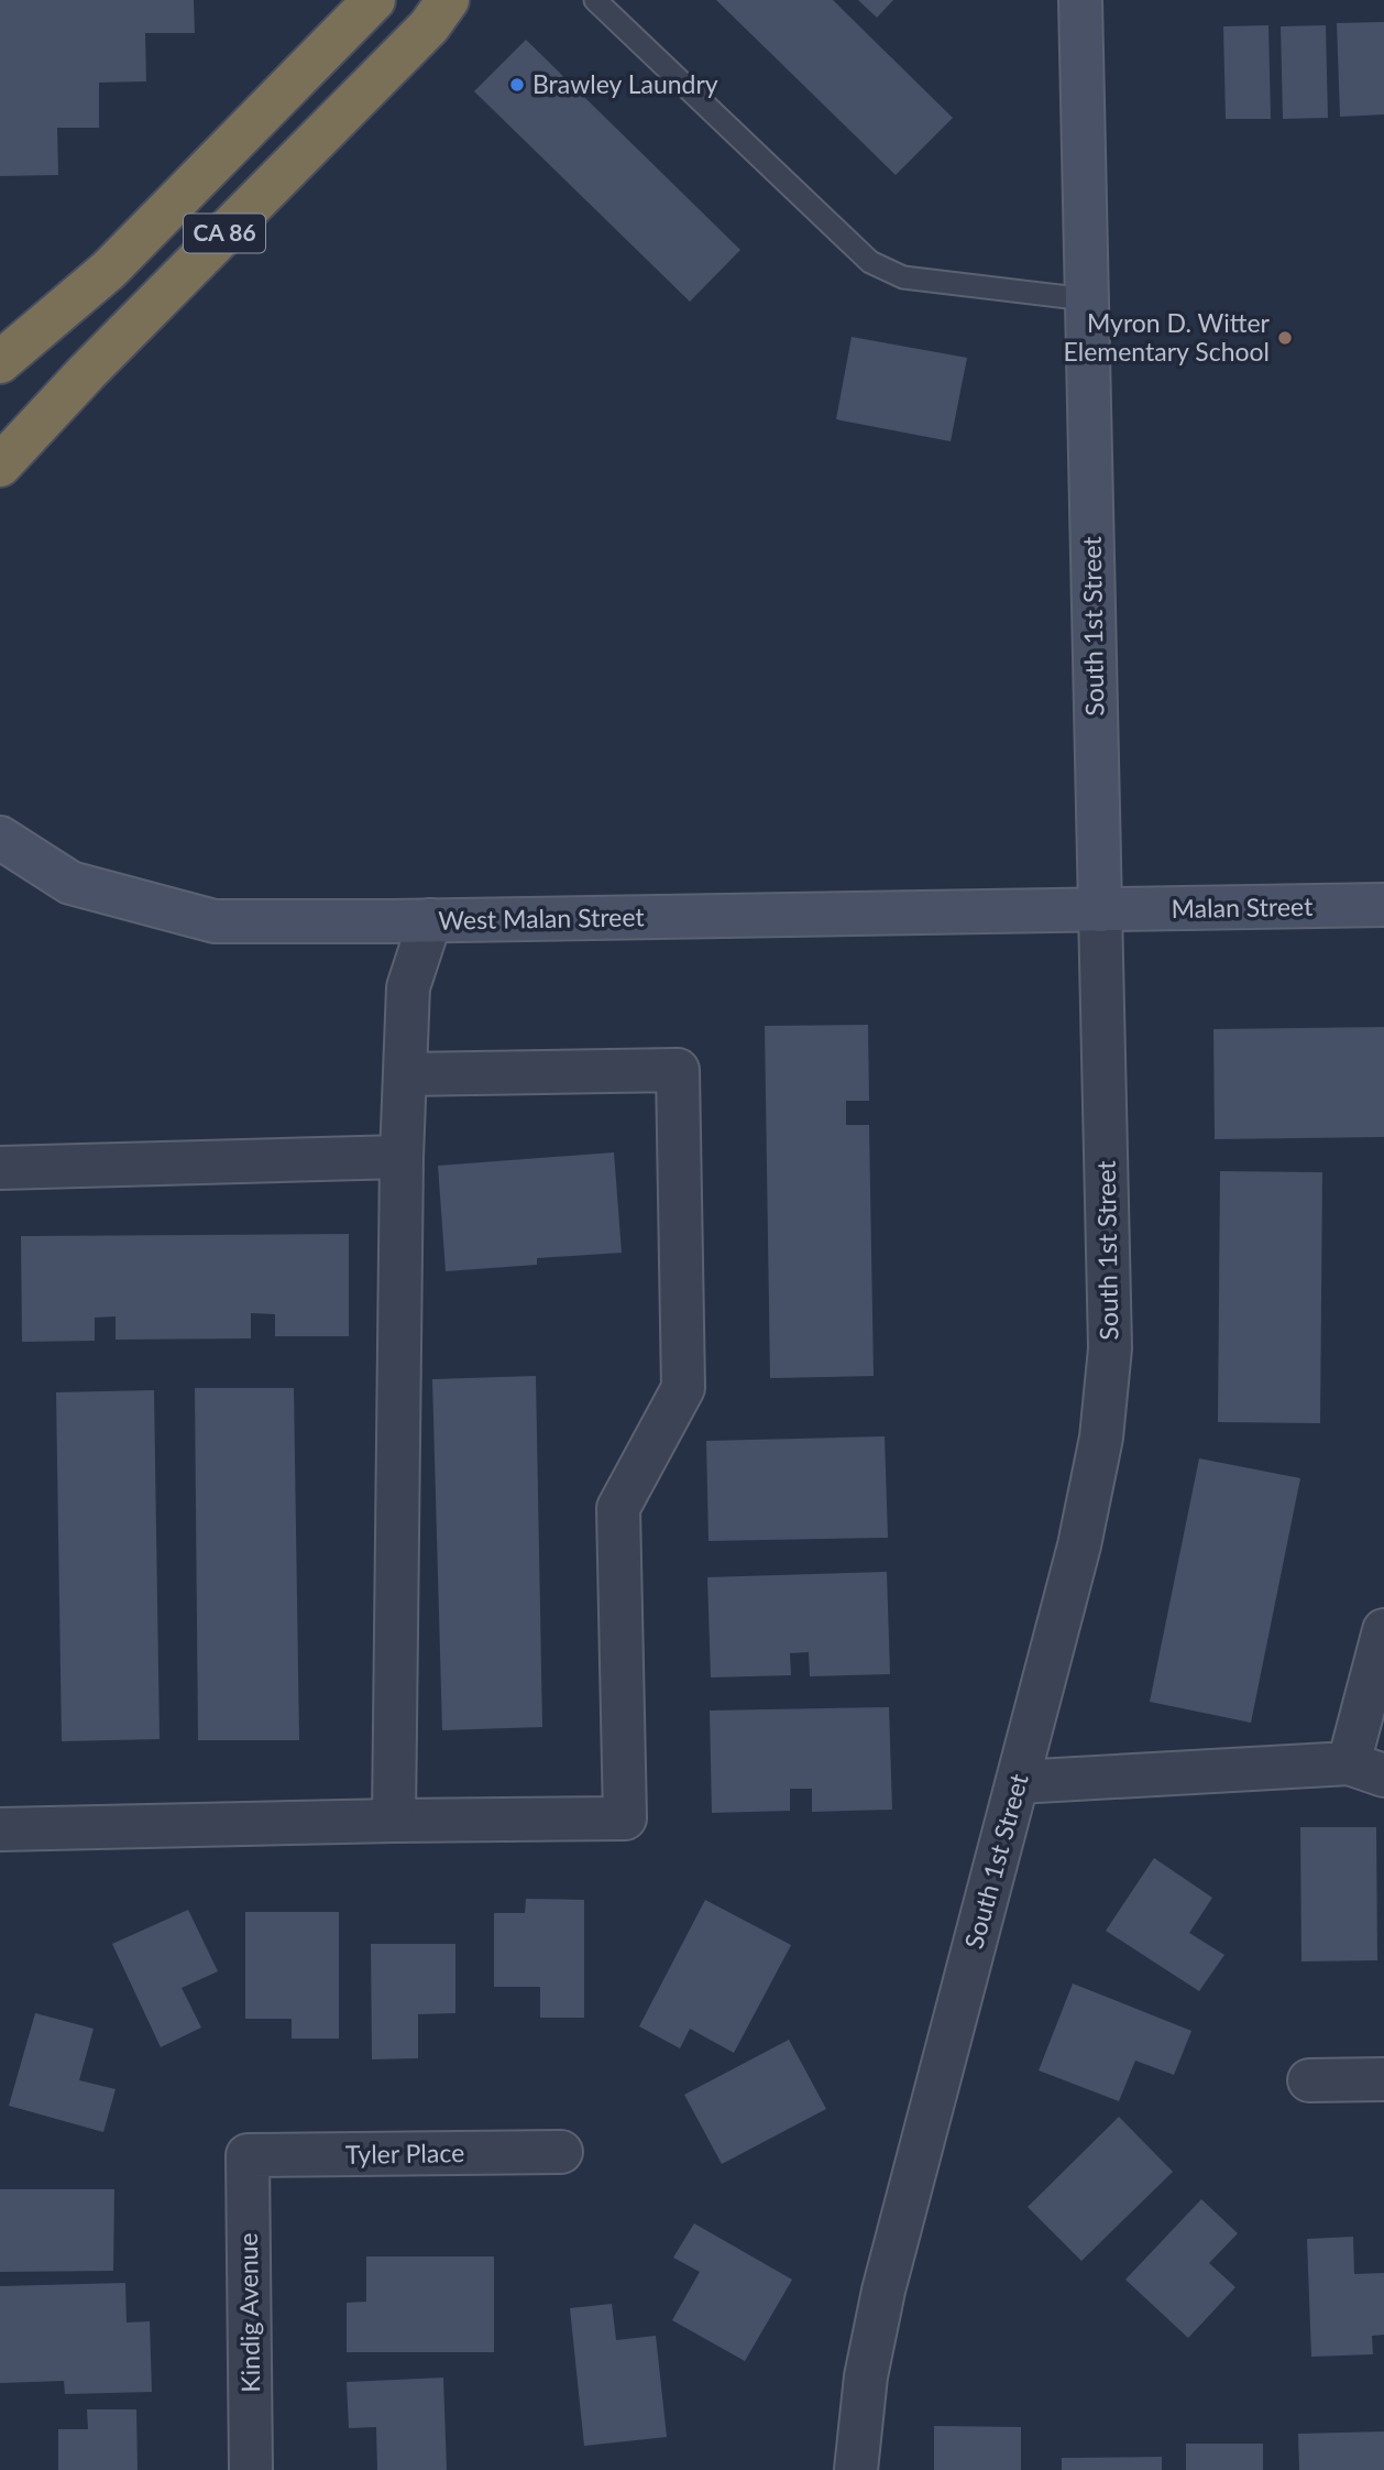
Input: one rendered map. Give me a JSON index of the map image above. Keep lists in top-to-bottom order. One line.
{"streets":{"highway":["CA 86"],"street":["South 1st Street","Malan Street","West Malan Street","Tyler Place","Kindig Avenue"]},"crossings":[["South 1st Street","Malan Street"],["South 1st Street","West Malan Street"],["Malan Street","West Malan Street"],["Tyler Place","Kindig Avenue"]],"places":["Brawley Laundry","Myron D. Witter Elementary School"]}
